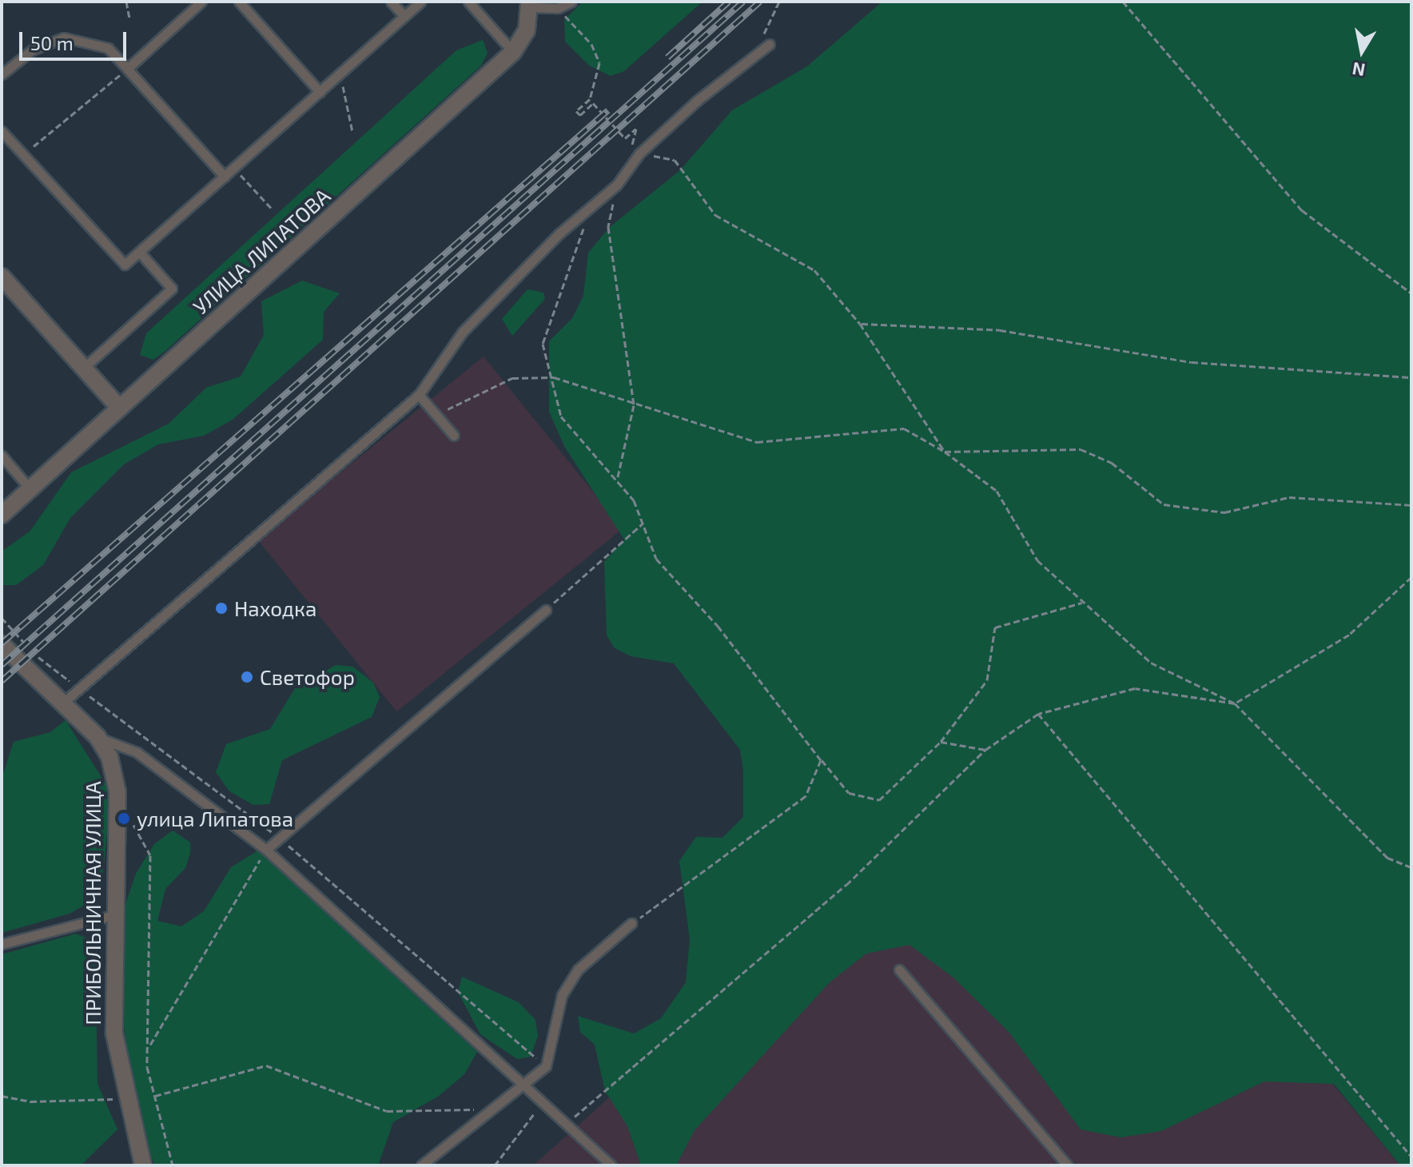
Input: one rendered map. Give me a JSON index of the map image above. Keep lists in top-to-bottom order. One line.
{"streets":{"street":["УЛИЦА ЛИПАТОВА","ПРИБОЛЬНИЧНАЯ УЛИЦА"]},"places":["Находка","Светофор","улица Липатова"],"scale_bar":"50 m","north":"bottom"}
